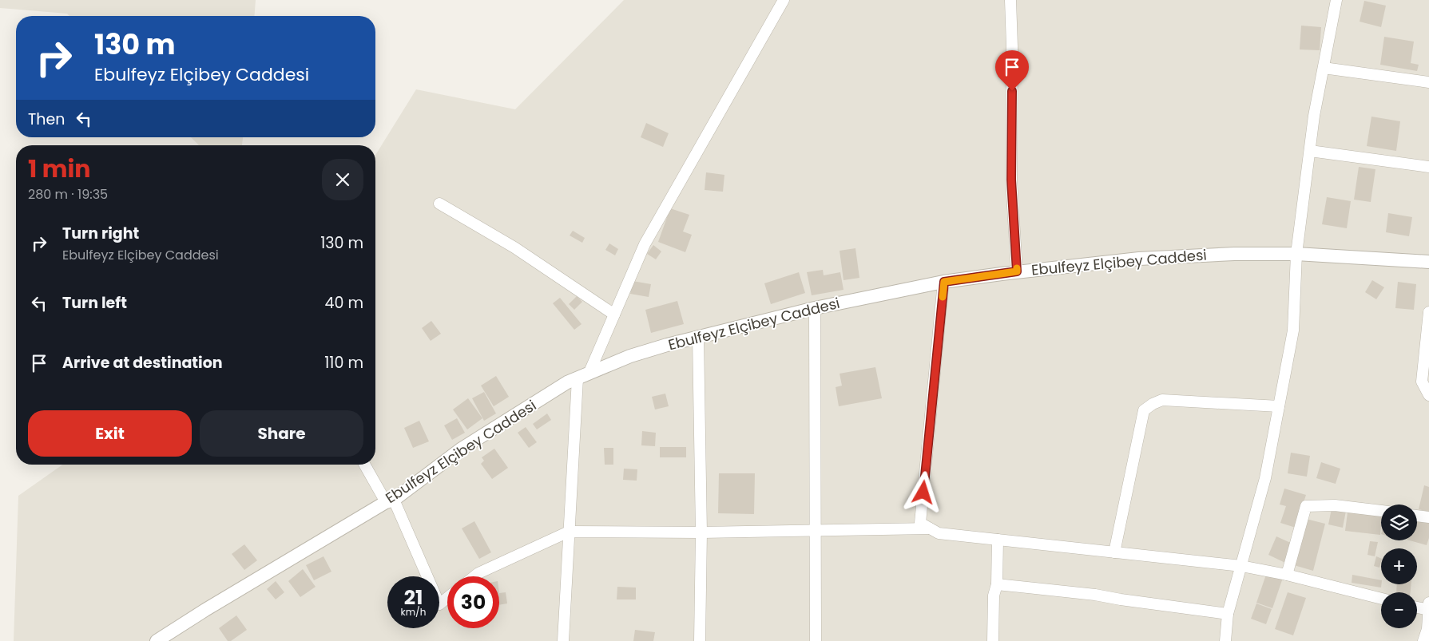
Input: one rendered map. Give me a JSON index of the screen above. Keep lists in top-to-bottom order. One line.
{"streets":{"street":["Ebulfeyz Elçibey Caddesi"]},"page":{"turn":["130 m","Ebulfeyz Elçibey Caddesi"],"then":"Then","heading":["1 min","280 m · 19:35"],"list":[{"name":"Turn right","note":"Ebulfeyz Elçibey Caddesi","value":"130 m"},{"name":"Turn left","value":"40 m"},{"name":"Arrive at destination","value":"110 m"}],"buttons":["Exit","Share"],"map_buttons":["+","−"],"speed":"21 km/h","limit":"30"}}
